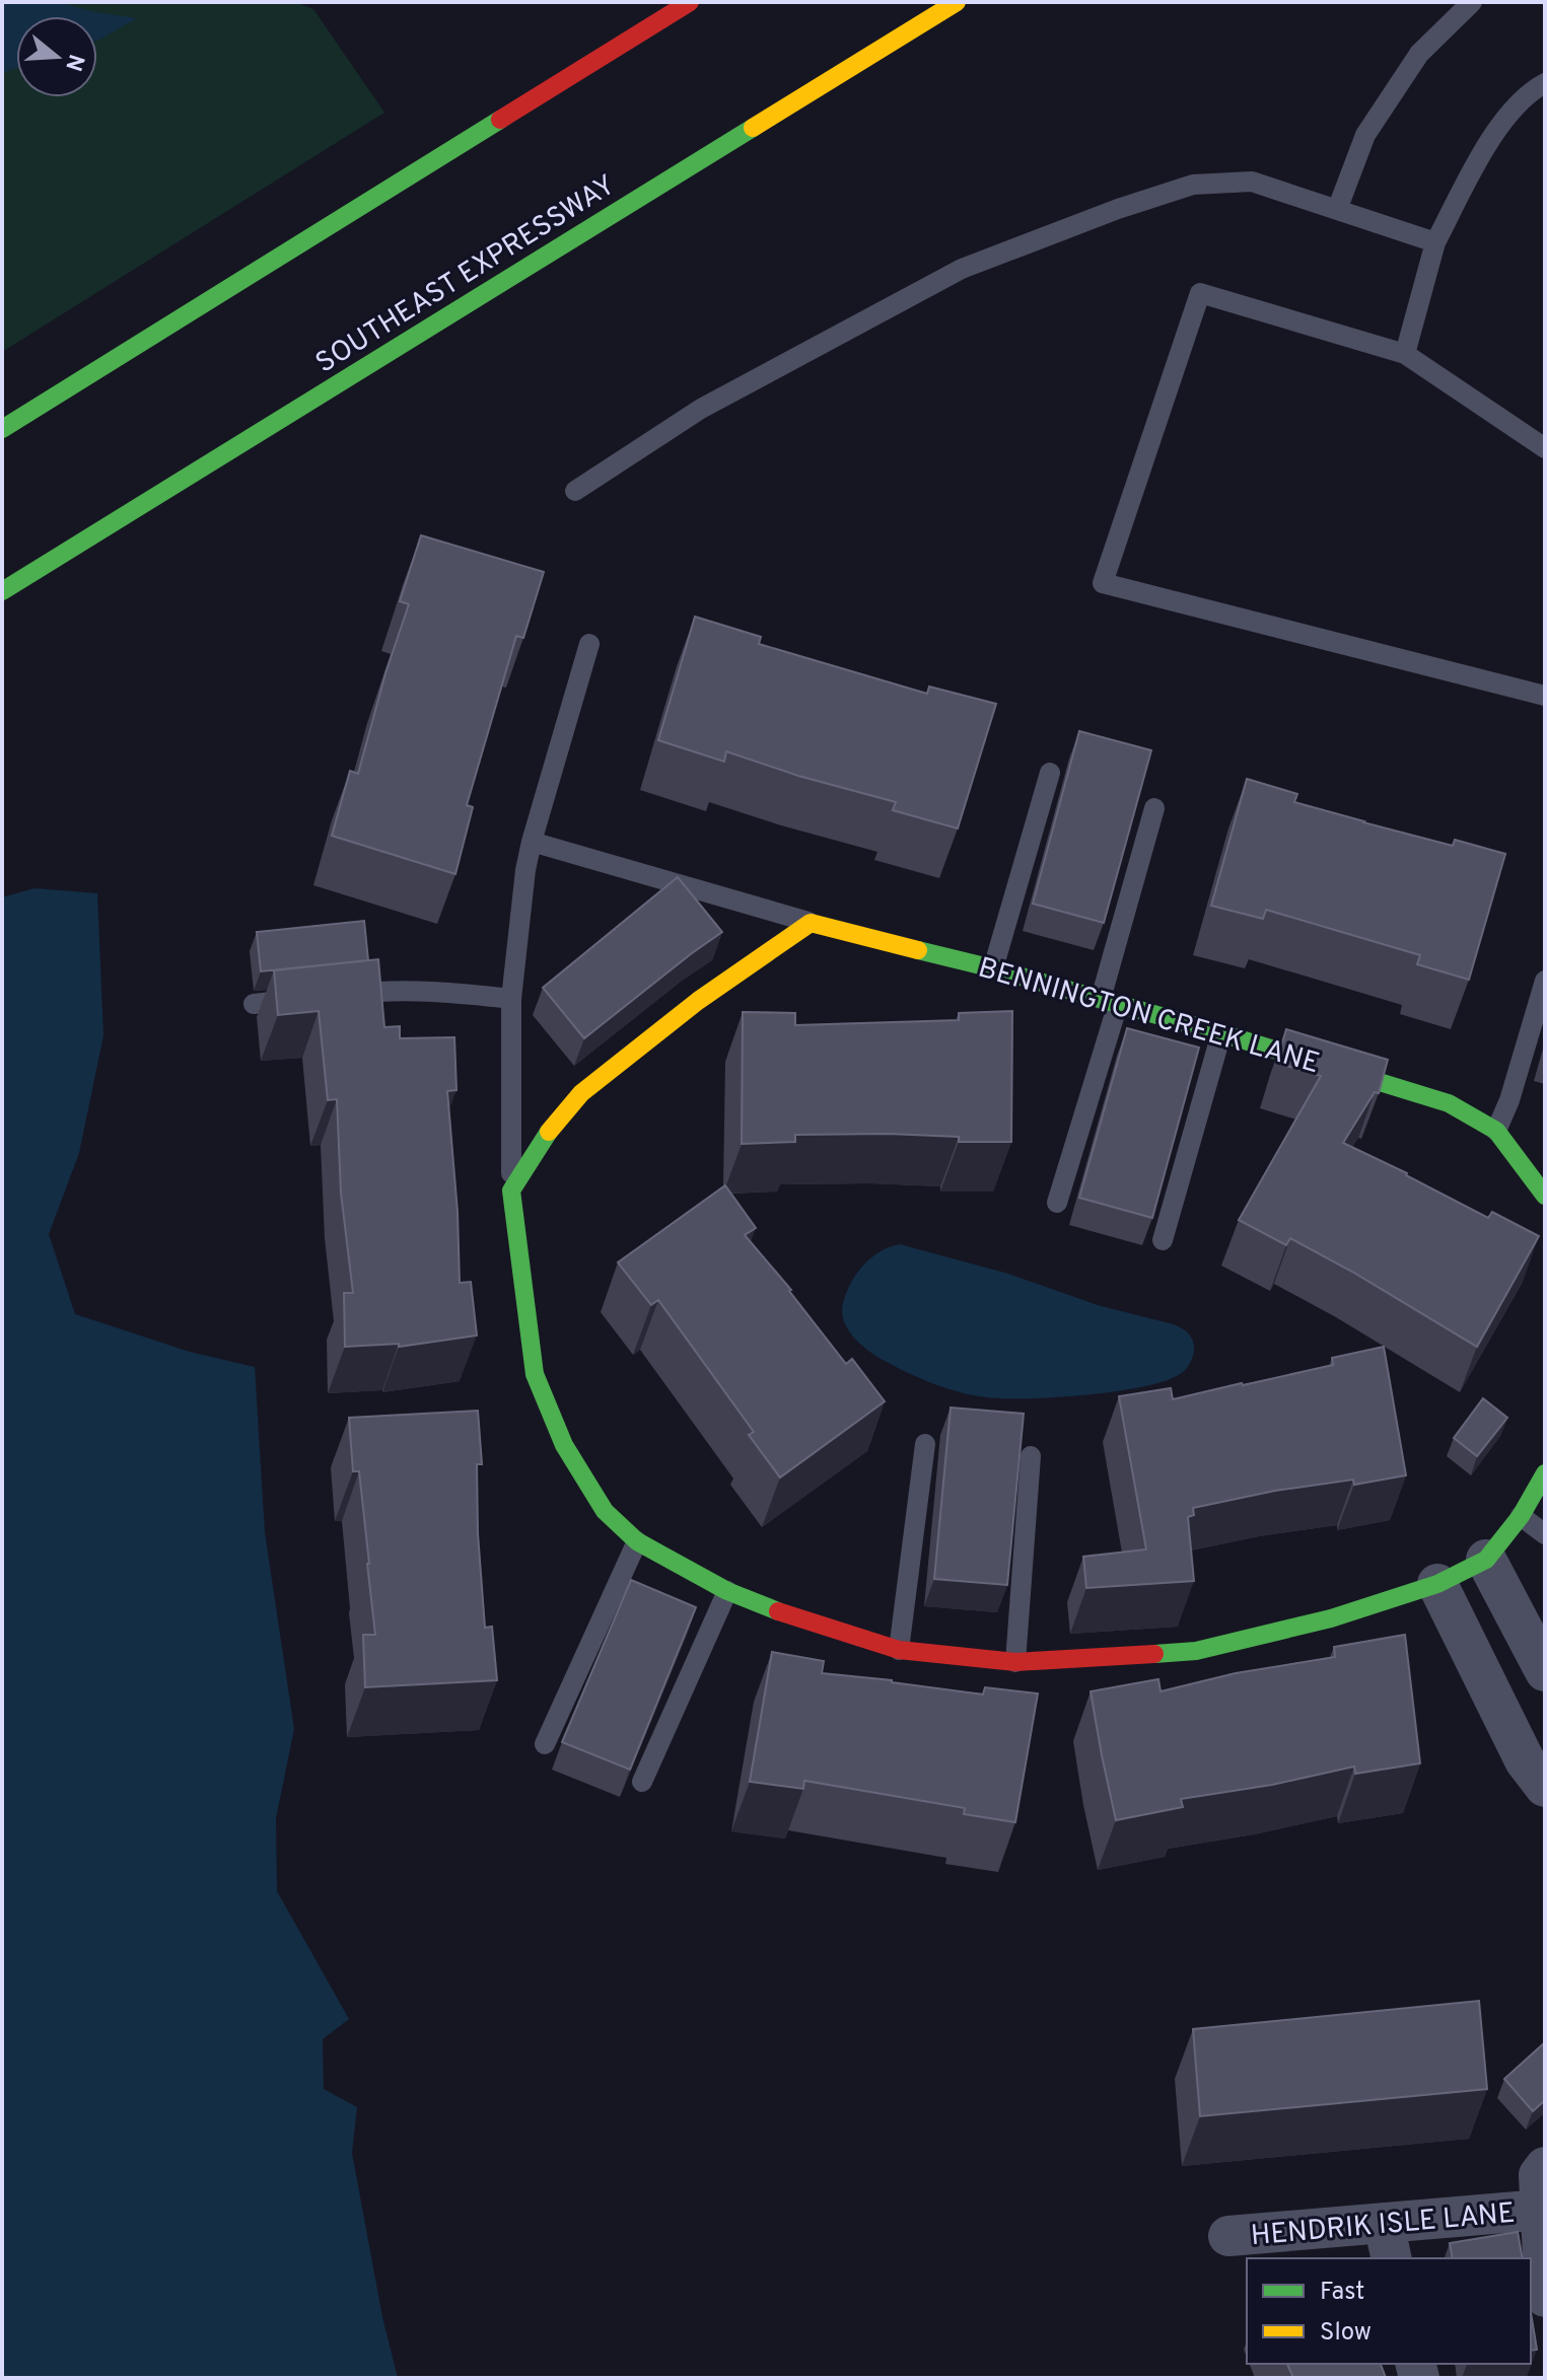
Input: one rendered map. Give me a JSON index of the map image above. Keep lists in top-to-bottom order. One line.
{"streets":{"main road":["SOUTHEAST EXPRESSWAY","BENNINGTON CREEK LANE"],"street":["HENDRIK ISLE LANE"]},"legend":["Fast","Slow"],"north":"right"}
